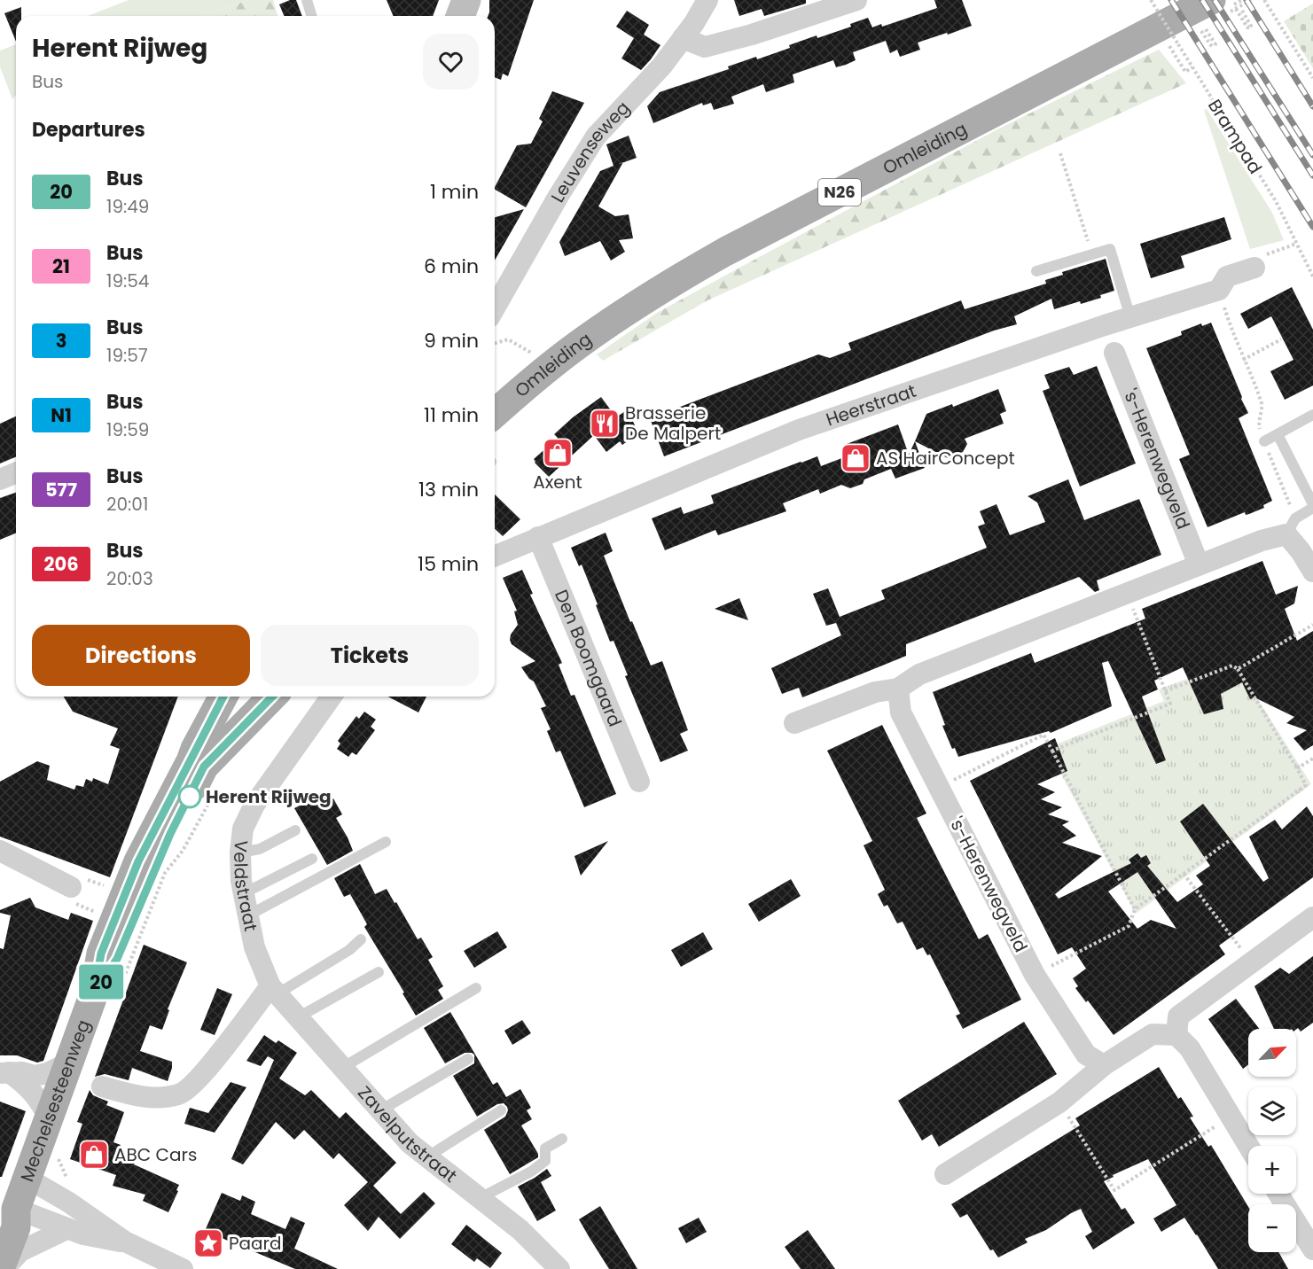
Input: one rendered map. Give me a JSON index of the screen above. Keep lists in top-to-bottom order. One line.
{"streets":{"main road":["Omleiding","N26","Mechelsesteenweg"],"street":["Leuvenseweg","Heerstraat","'s-Herenwegveld","Den Boomgaard","Veldstraat","Zavelputstraat"],"path":["Brampad"]},"crossings":[["Heerstraat","Den Boomgaard"],["Veldstraat","Zavelputstraat"]],"places":{"restaurant":["Brasserie De Malpert"],"shop":["Axent","AS HairConcept","ABC Cars"],"other":["Herent Rijweg"],"place":["Paard"]},"lines":["bus line 20"],"north":"top right","page":{"on_map":"20","heading":[["Herent Rijweg","Bus"],"Departures"],"list":[{"mark":"20","name":"Bus","note":"19:49","value":"1 min"},{"mark":"21","name":"Bus","note":"19:54","value":"6 min"},{"mark":"3","name":"Bus","note":"19:57","value":"9 min"},{"mark":"N1","name":"Bus","note":"19:59","value":"11 min"},{"mark":"577","name":"Bus","note":"20:01","value":"13 min"},{"mark":"206","name":"Bus","note":"20:03","value":"15 min"}],"buttons":["Directions","Tickets"],"map_buttons":["+","−"]}}
